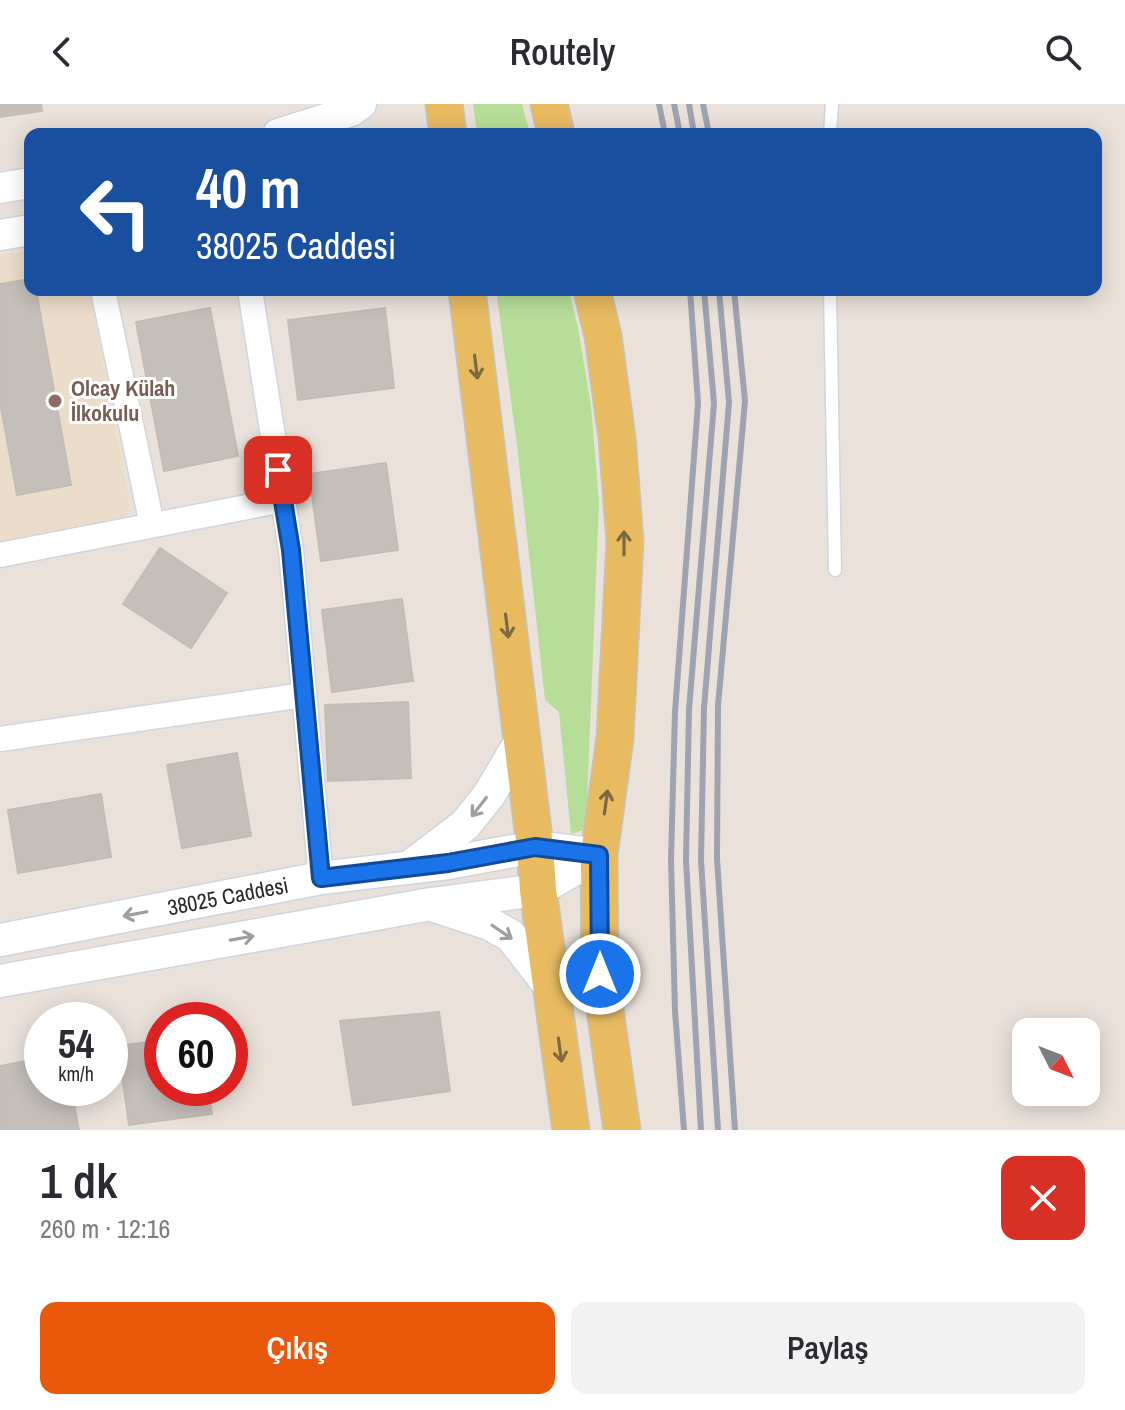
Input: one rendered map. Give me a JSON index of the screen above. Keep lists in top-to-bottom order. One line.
{"streets":{"main road":["38025 Caddesi"]},"places":["Olcay Külah İlkokulu"],"north":"bottom right","page":{"header":"Routely","turn":["40 m","38025 Caddesi"],"speed":"54 km/h","limit":"60","heading":["1 dk","260 m · 12:16"],"buttons":["Çıkış","Paylaş"]}}
